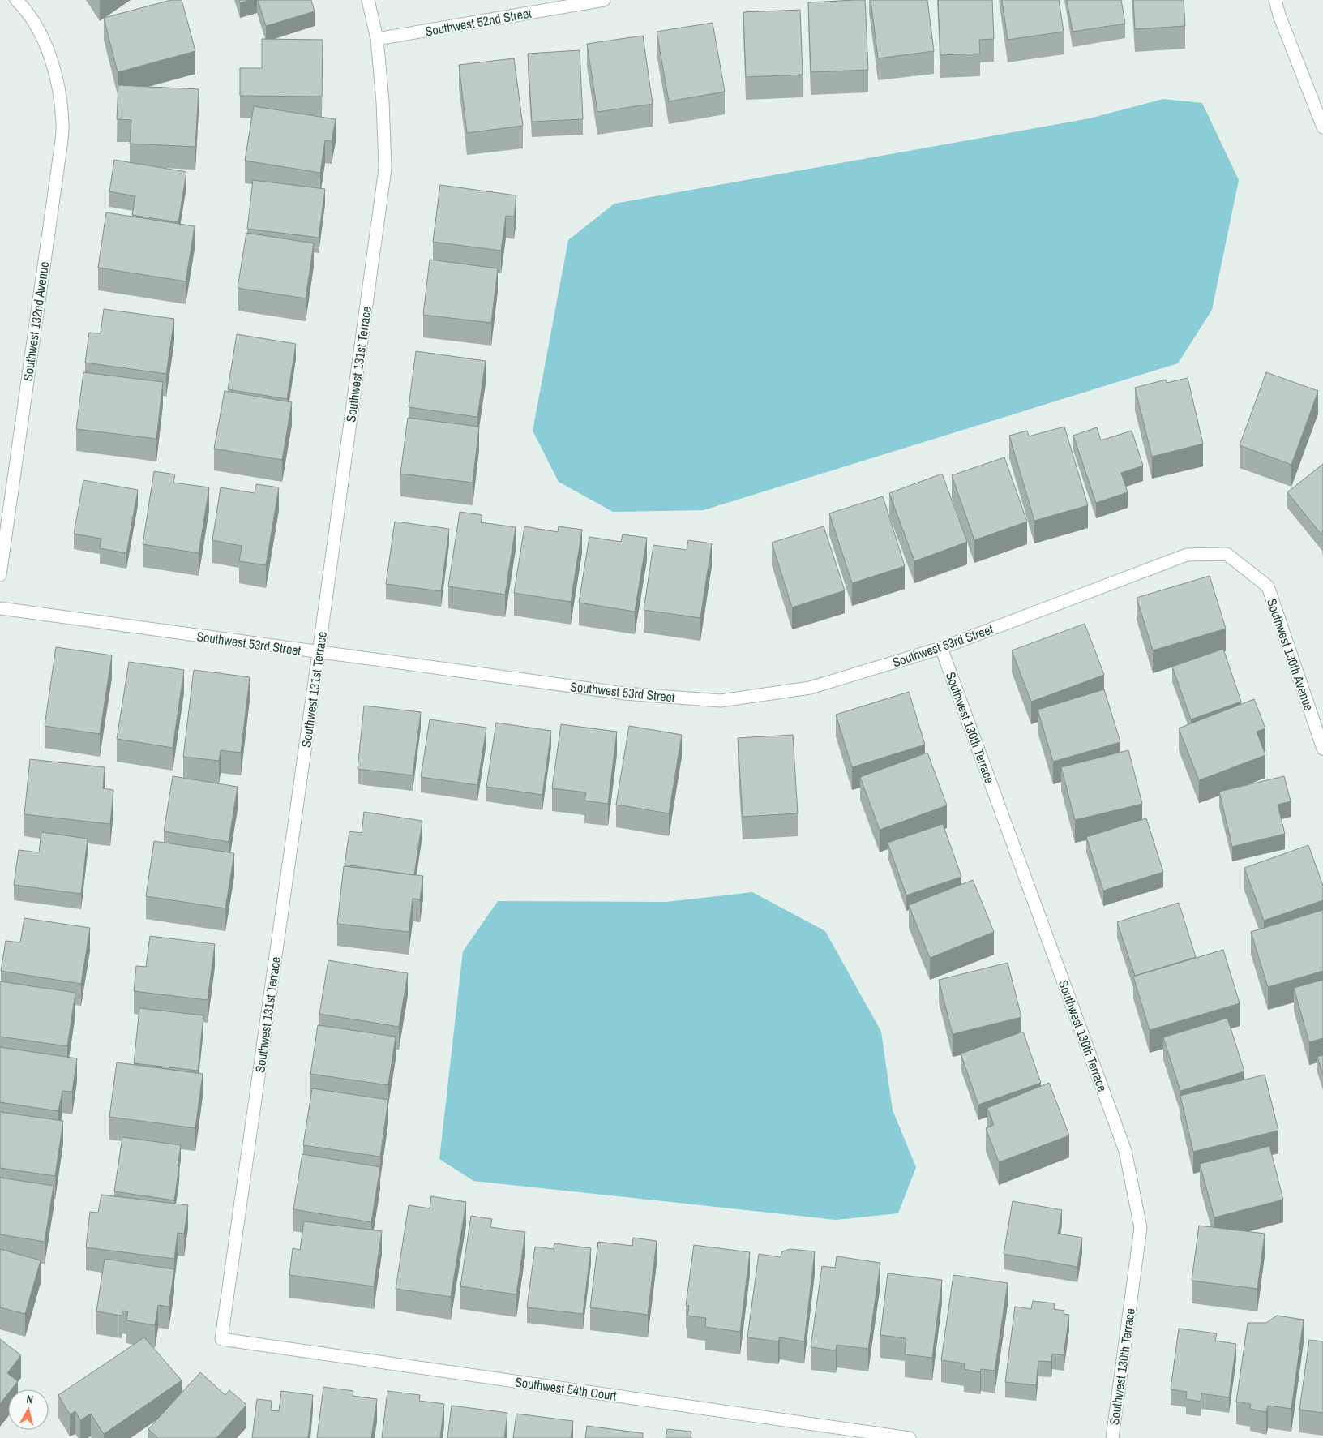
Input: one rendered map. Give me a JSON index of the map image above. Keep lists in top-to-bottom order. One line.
{"streets":{"street":["Southwest 52nd Street","Southwest 132nd Avenue","Southwest 131st Terrace","Southwest 53rd Street","Southwest 130th Avenue","Southwest 130th Terrace","Southwest 54th Court"]},"crossings":[["Southwest 52nd Street","Southwest 131st Terrace"],["Southwest 131st Terrace","Southwest 53rd Street"],["Southwest 131st Terrace","Southwest 54th Court"],["Southwest 53rd Street","Southwest 130th Avenue"],["Southwest 53rd Street","Southwest 130th Terrace"]],"north":"top"}
